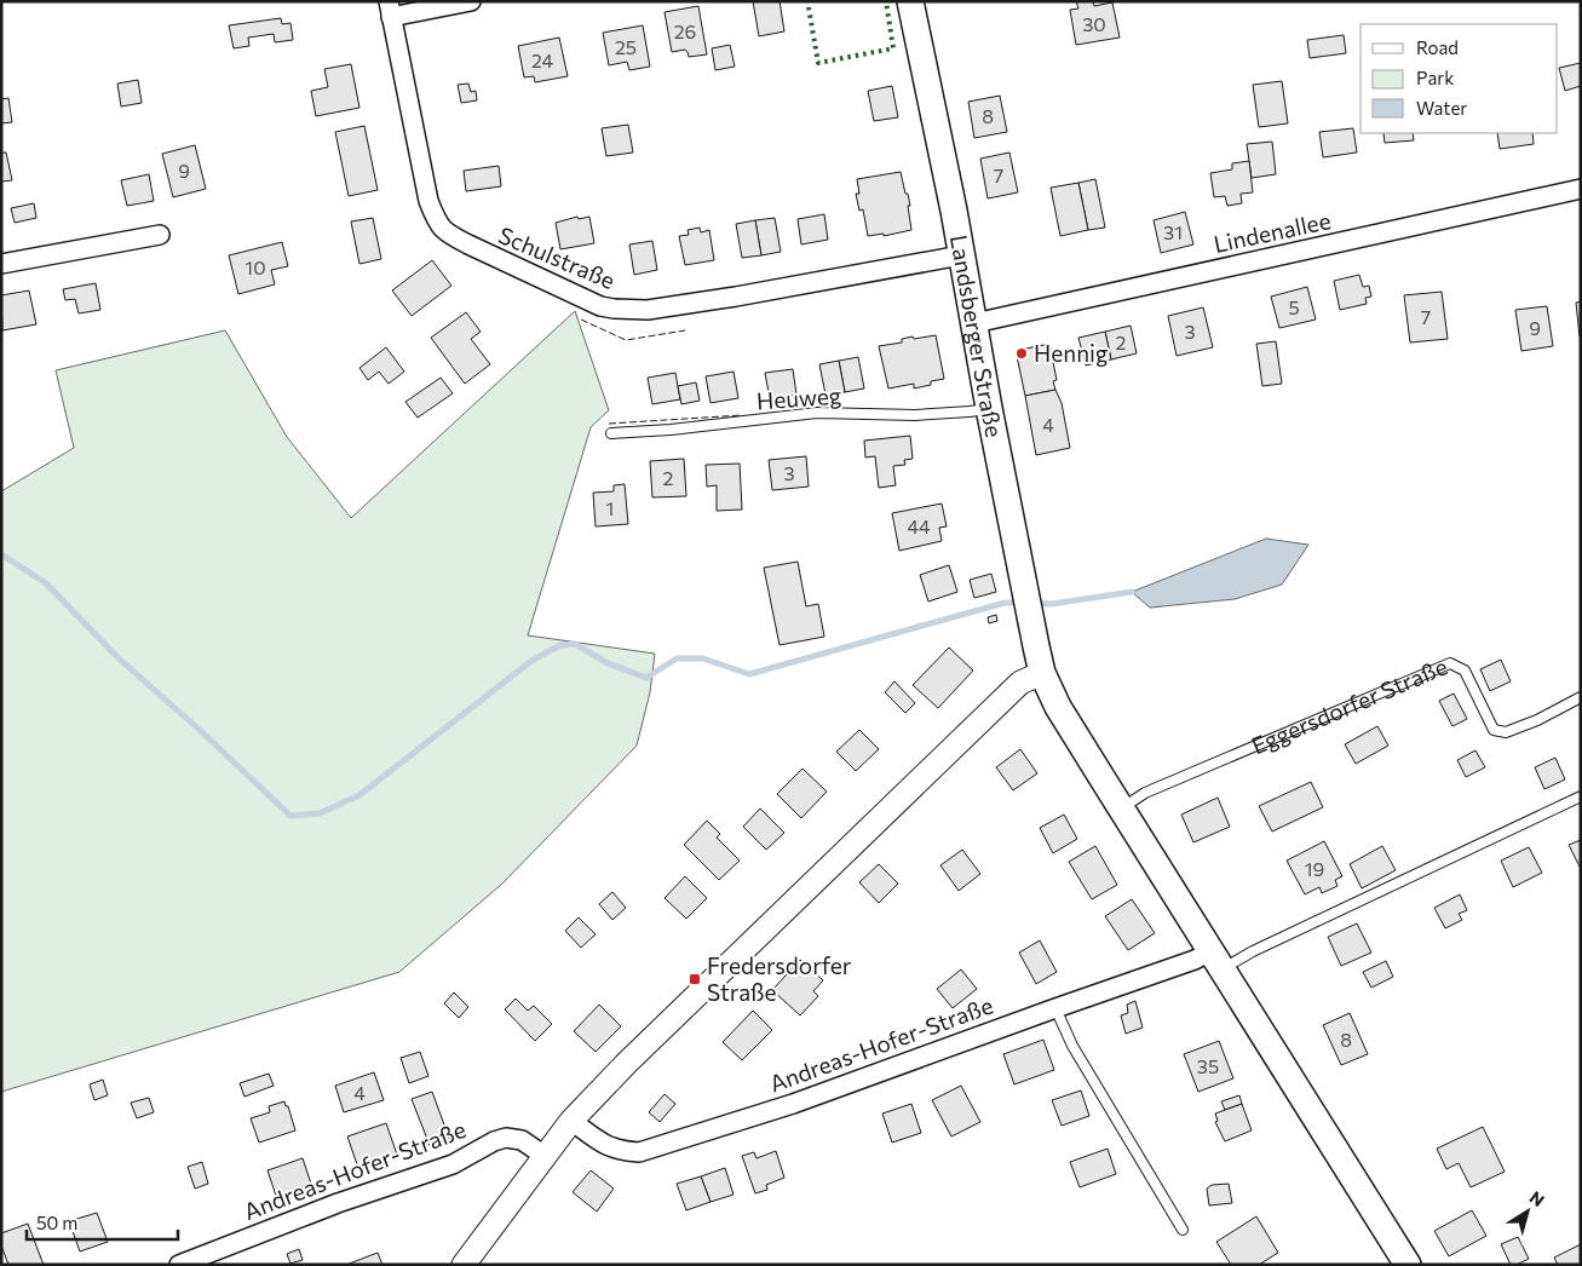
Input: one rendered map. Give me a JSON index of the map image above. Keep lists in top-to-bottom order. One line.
{"streets":{"main road":["Landsberger Straße"],"street":["Lindenallee","Schulstraße","Andreas-Hofer-Straße"],"lane":["Heuweg","Eggersdorfer Straße"]},"crossings":[["Lindenallee","Landsberger Straße"],["Schulstraße","Landsberger Straße"],["Landsberger Straße","Heuweg"]],"places":{"other":["Hennig"],"transit":["Fredersdorfer Straße"]},"house_numbers":["30","26","25","24","8","9","7","31","10","5","7","9","3","2","4","3","2","1","44","19","8","35","4"],"legend":["Road","Park","Water"],"scale_bar":"50 m","north":"top right"}
